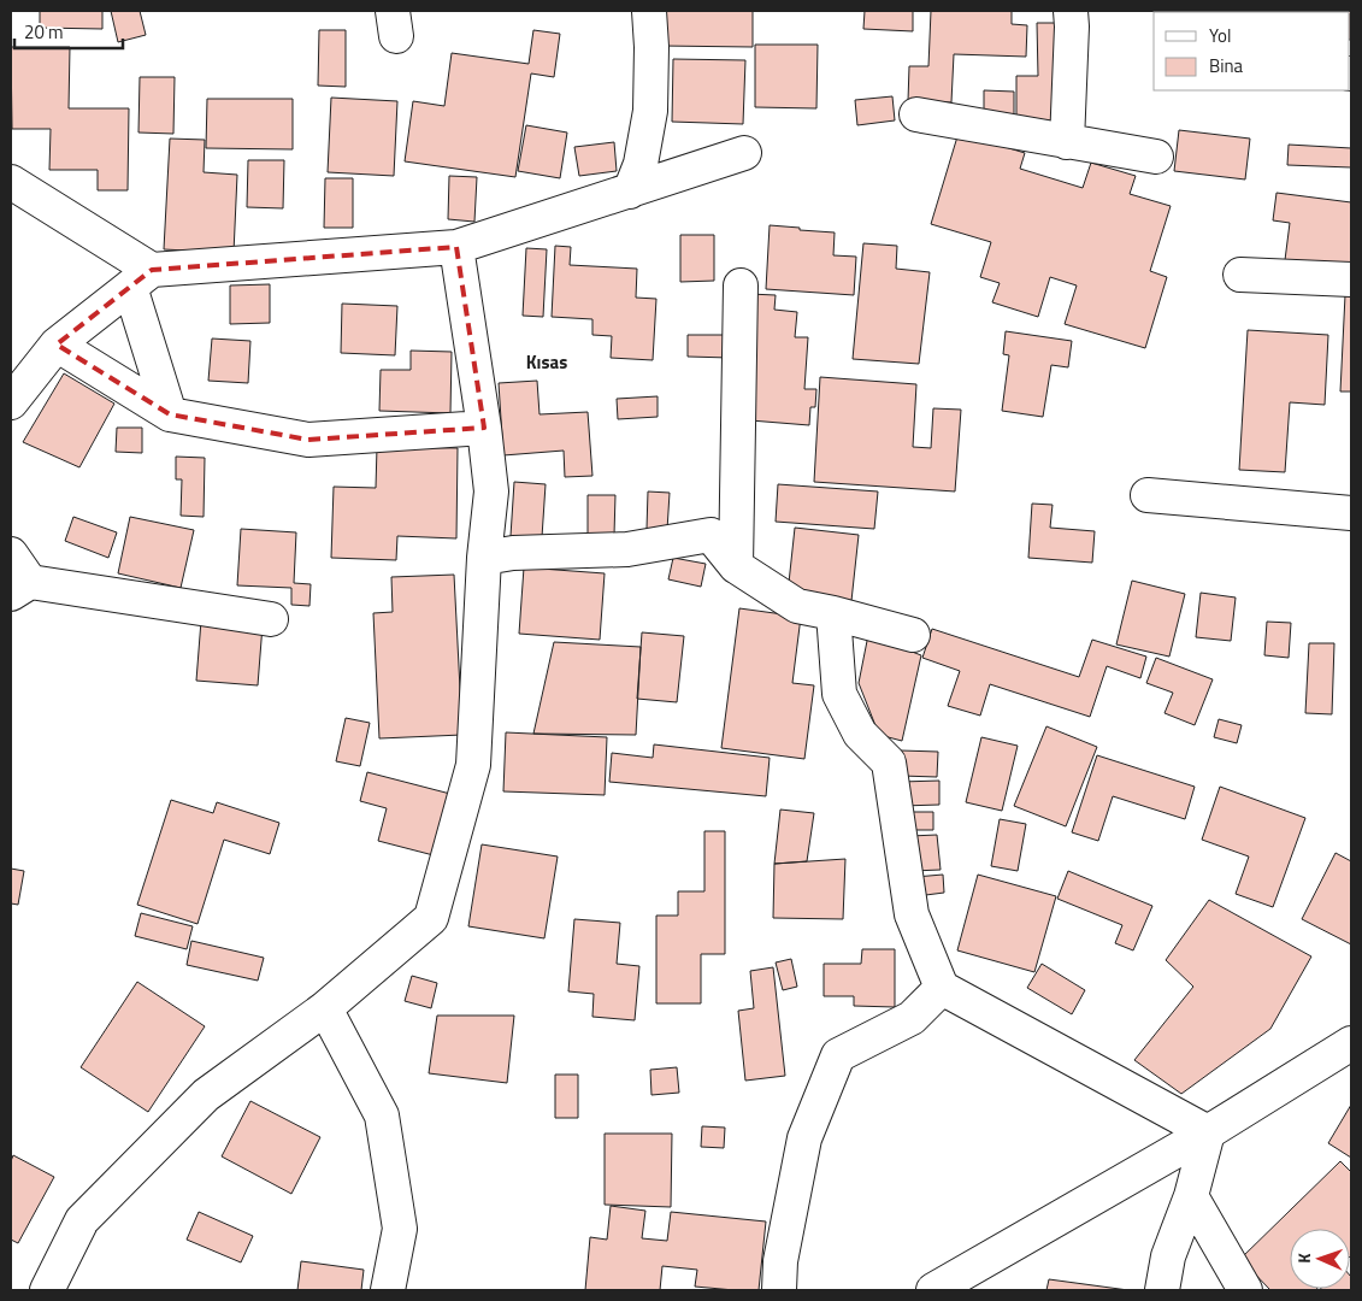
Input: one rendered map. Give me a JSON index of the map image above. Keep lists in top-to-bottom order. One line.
{"districts":["Kısas"],"legend":["Yol","Bina"],"scale_bar":"20 m","north":"left"}
